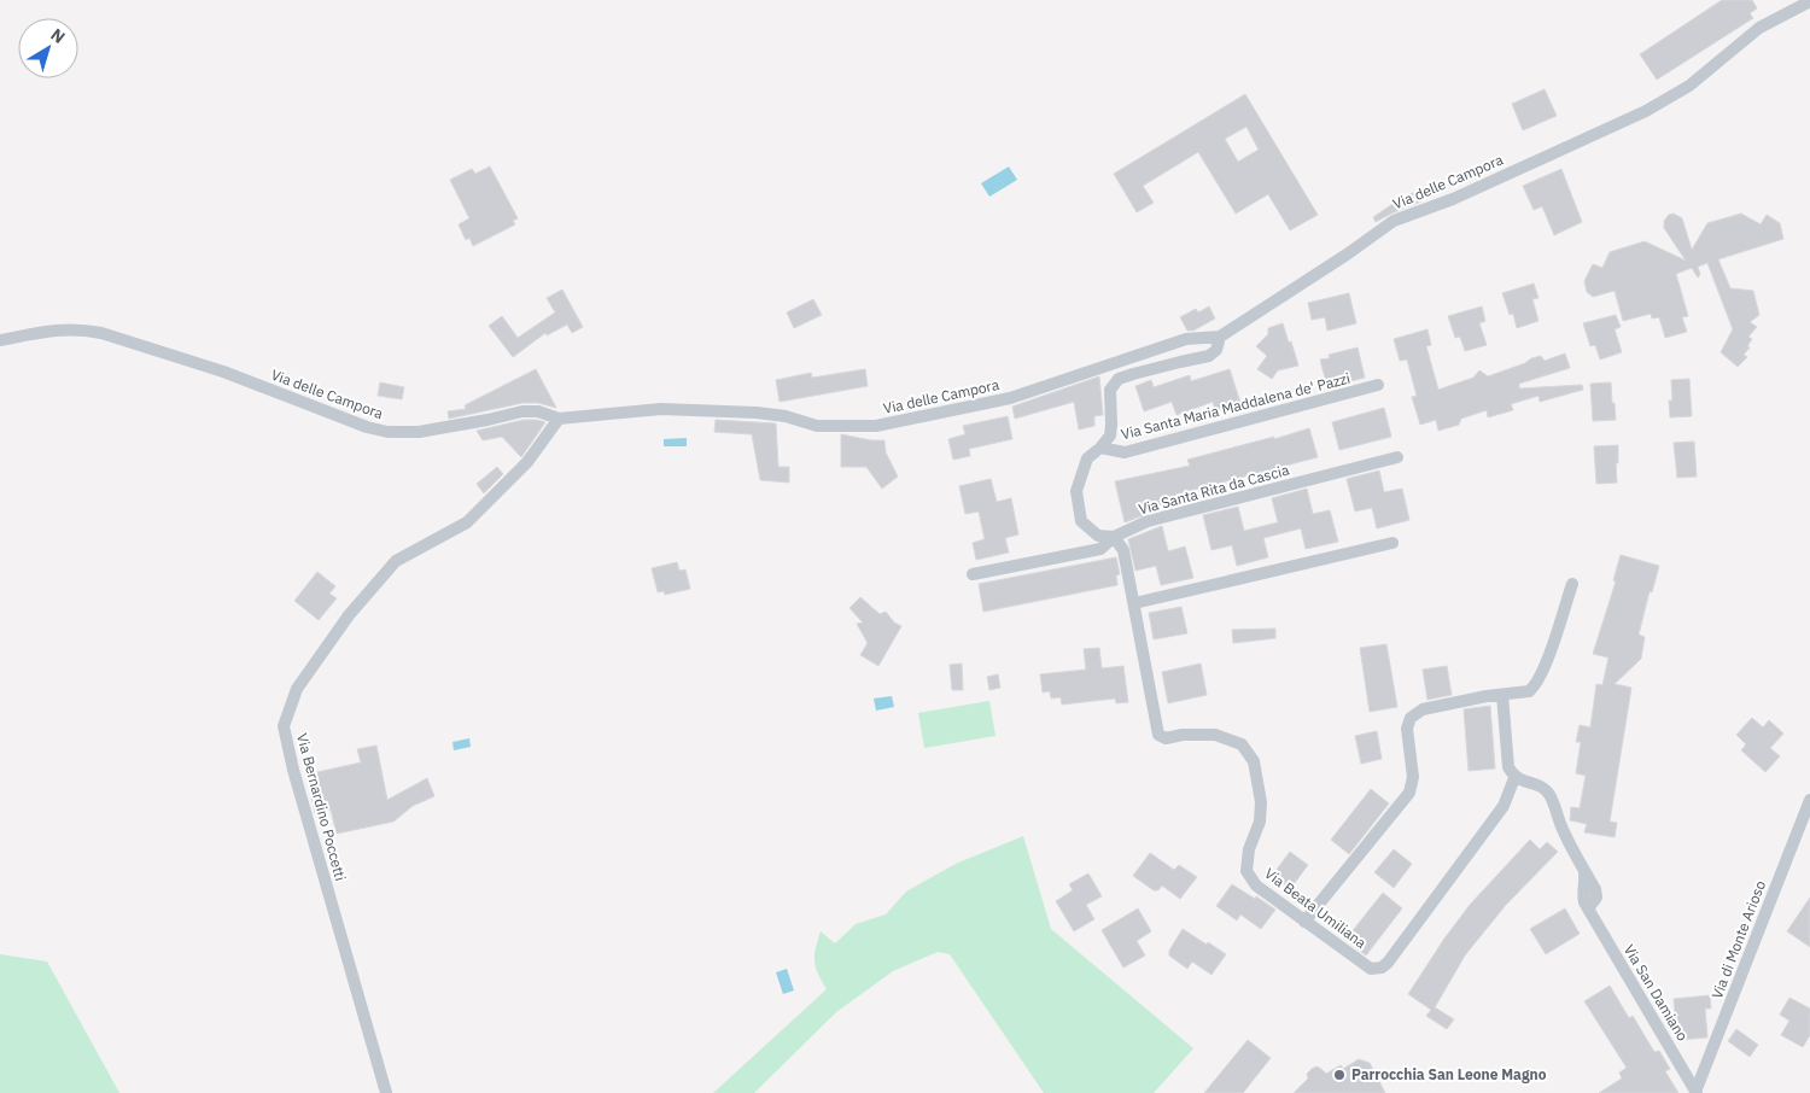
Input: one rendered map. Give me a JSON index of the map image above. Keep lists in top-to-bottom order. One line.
{"streets":{"street":["Via delle Campora","Via Santa Maria Maddalena de' Pazzi","Via Santa Rita da Cascia","Via Bernardino Poccetti","Via Beata Umiliana","Via di Monte Arioso","Via San Damiano"]},"crossings":[["Via delle Campora","Via Bernardino Poccetti"],["Via Santa Rita da Cascia","Via Beata Umiliana"],["Via Beata Umiliana","Via San Damiano"],["Via di Monte Arioso","Via San Damiano"]],"places":["Parrocchia San Leone Magno"],"north":"top right"}
